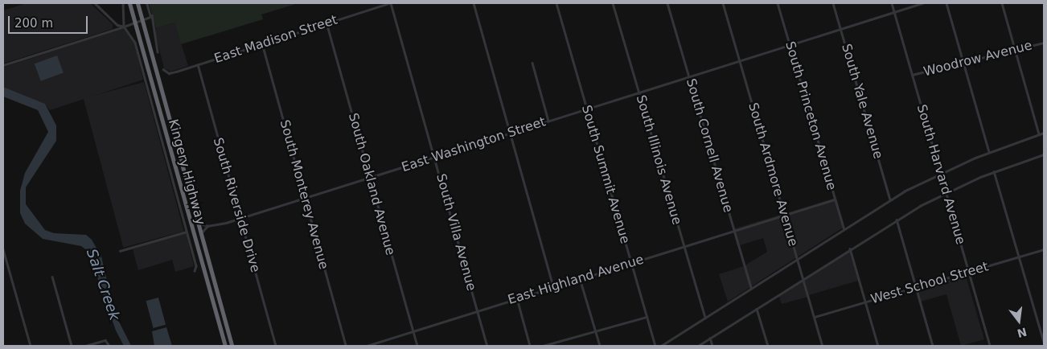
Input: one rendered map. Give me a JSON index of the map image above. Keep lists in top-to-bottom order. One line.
{"streets":{"highway":["Kingery Highway"],"street":["East Madison Street","Woodrow Avenue","South Yale Avenue","South Princeton Avenue","East Washington Street","South Cornell Avenue","South Illinois Avenue","South Summit Avenue","South Ardmore Avenue","South Harvard Avenue","South Oakland Avenue","South Monterey Avenue","South Riverside Drive","South Villa Avenue","East Highland Avenue","West School Street"]},"crossings":[["East Madison Street","South Oakland Avenue"],["East Madison Street","South Monterey Avenue"],["East Madison Street","South Riverside Drive"],["East Madison Street","South Villa Avenue"],["Woodrow Avenue","South Harvard Avenue"],["South Yale Avenue","East Washington Street"],["South Princeton Avenue","East Washington Street"],["South Princeton Avenue","East Highland Avenue"],["East Washington Street","South Cornell Avenue"],["East Washington Street","South Illinois Avenue"],["East Washington Street","Kingery Highway"],["East Washington Street","South Summit Avenue"],["East Washington Street","South Ardmore Avenue"],["East Washington Street","South Harvard Avenue"],["East Washington Street","South Oakland Avenue"],["East Washington Street","South Monterey Avenue"],["East Washington Street","South Riverside Drive"],["East Washington Street","South Villa Avenue"],["South Cornell Avenue","East Highland Avenue"],["South Illinois Avenue","East Highland Avenue"],["South Summit Avenue","East Highland Avenue"],["South Ardmore Avenue","East Highland Avenue"],["South Ardmore Avenue","West School Street"],["South Harvard Avenue","West School Street"],["South Oakland Avenue","East Highland Avenue"],["South Villa Avenue","East Highland Avenue"]],"water":["Salt Creek"],"scale_bar":"200 m","north":"bottom"}
